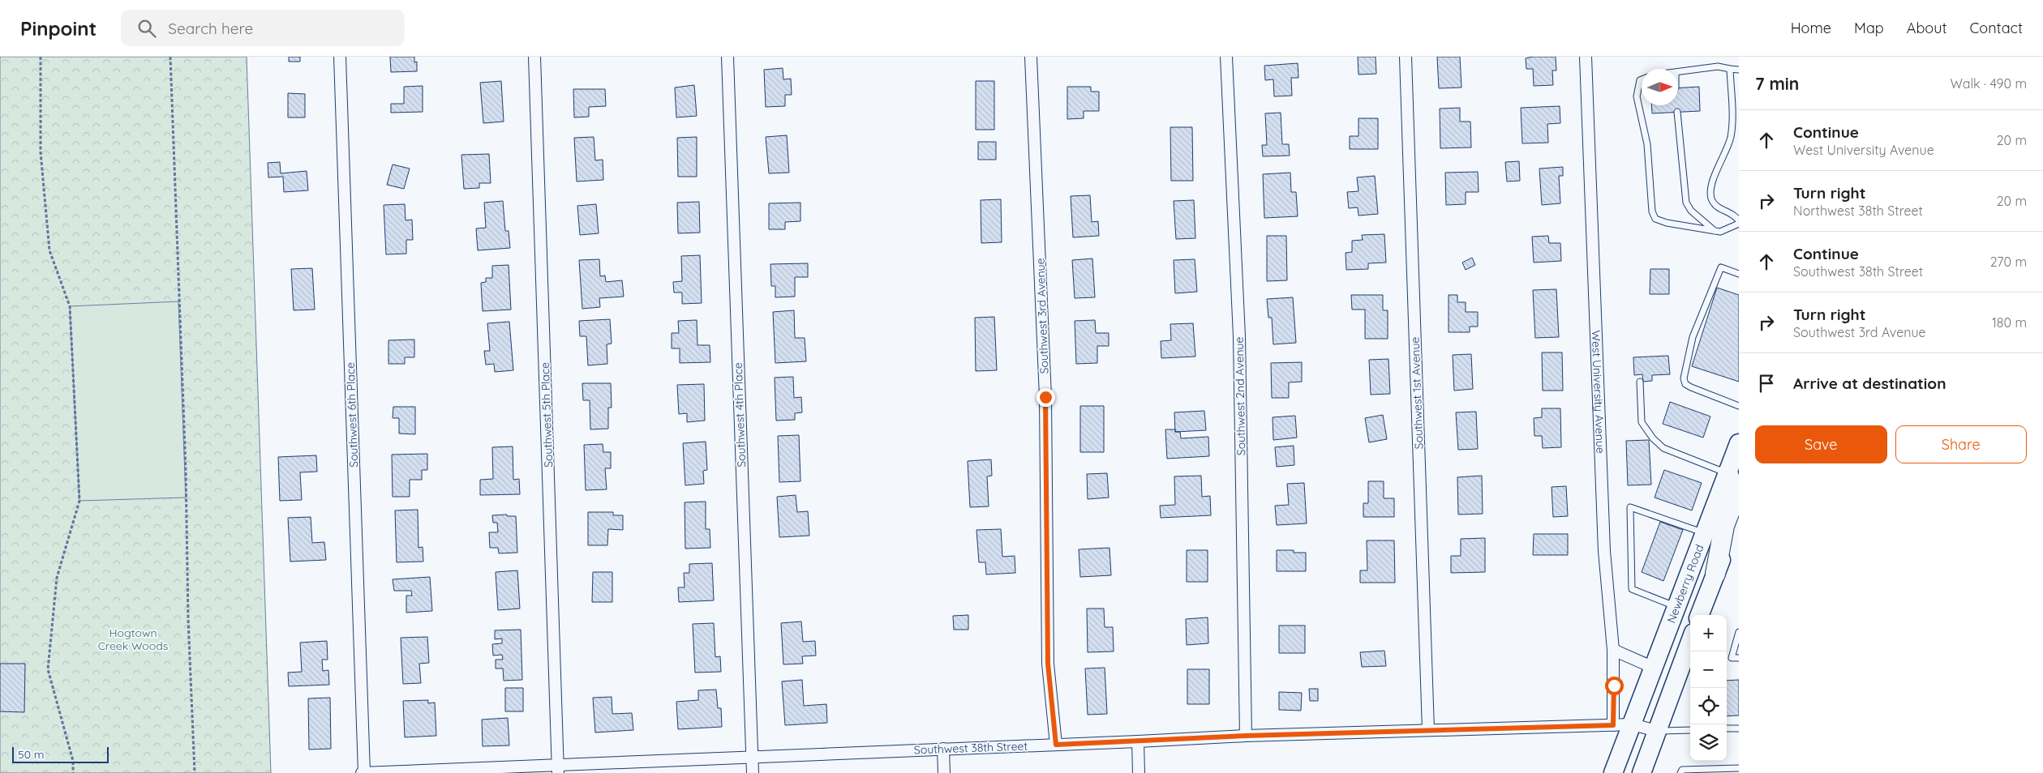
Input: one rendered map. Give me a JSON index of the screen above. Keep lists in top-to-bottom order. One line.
{"streets":{"main road":["Newberry Road"],"street":["Southwest 3rd Avenue","West University Avenue","Southwest 1st Avenue","Southwest 2nd Avenue","Southwest 6th Place","Southwest 5th Place","Southwest 4th Place","Southwest 38th Street"]},"crossings":[["Southwest 3rd Avenue","Southwest 38th Street"],["West University Avenue","Southwest 38th Street"],["Southwest 1st Avenue","Southwest 38th Street"],["Southwest 2nd Avenue","Southwest 38th Street"],["Southwest 6th Place","Southwest 38th Street"],["Southwest 5th Place","Southwest 38th Street"],["Southwest 4th Place","Southwest 38th Street"],["Newberry Road","Southwest 38th Street"]],"parks":["Hogtown Creek Woods"],"scale_bar":"50 m","north":"right","page":{"header":"Pinpoint","search":"Search here","nav":["Home","Map","About","Contact"],"heading":["7 min","Walk · 490 m"],"list":[["Continue","West University Avenue","20 m"],["Turn right","Northwest 38th Street","20 m"],["Continue","Southwest 38th Street","270 m"],["Turn right","Southwest 3rd Avenue","180 m"],"Arrive at destination"],"buttons":["Save","Share"],"map_buttons":["+","−"],"scale":"50 m"}}
